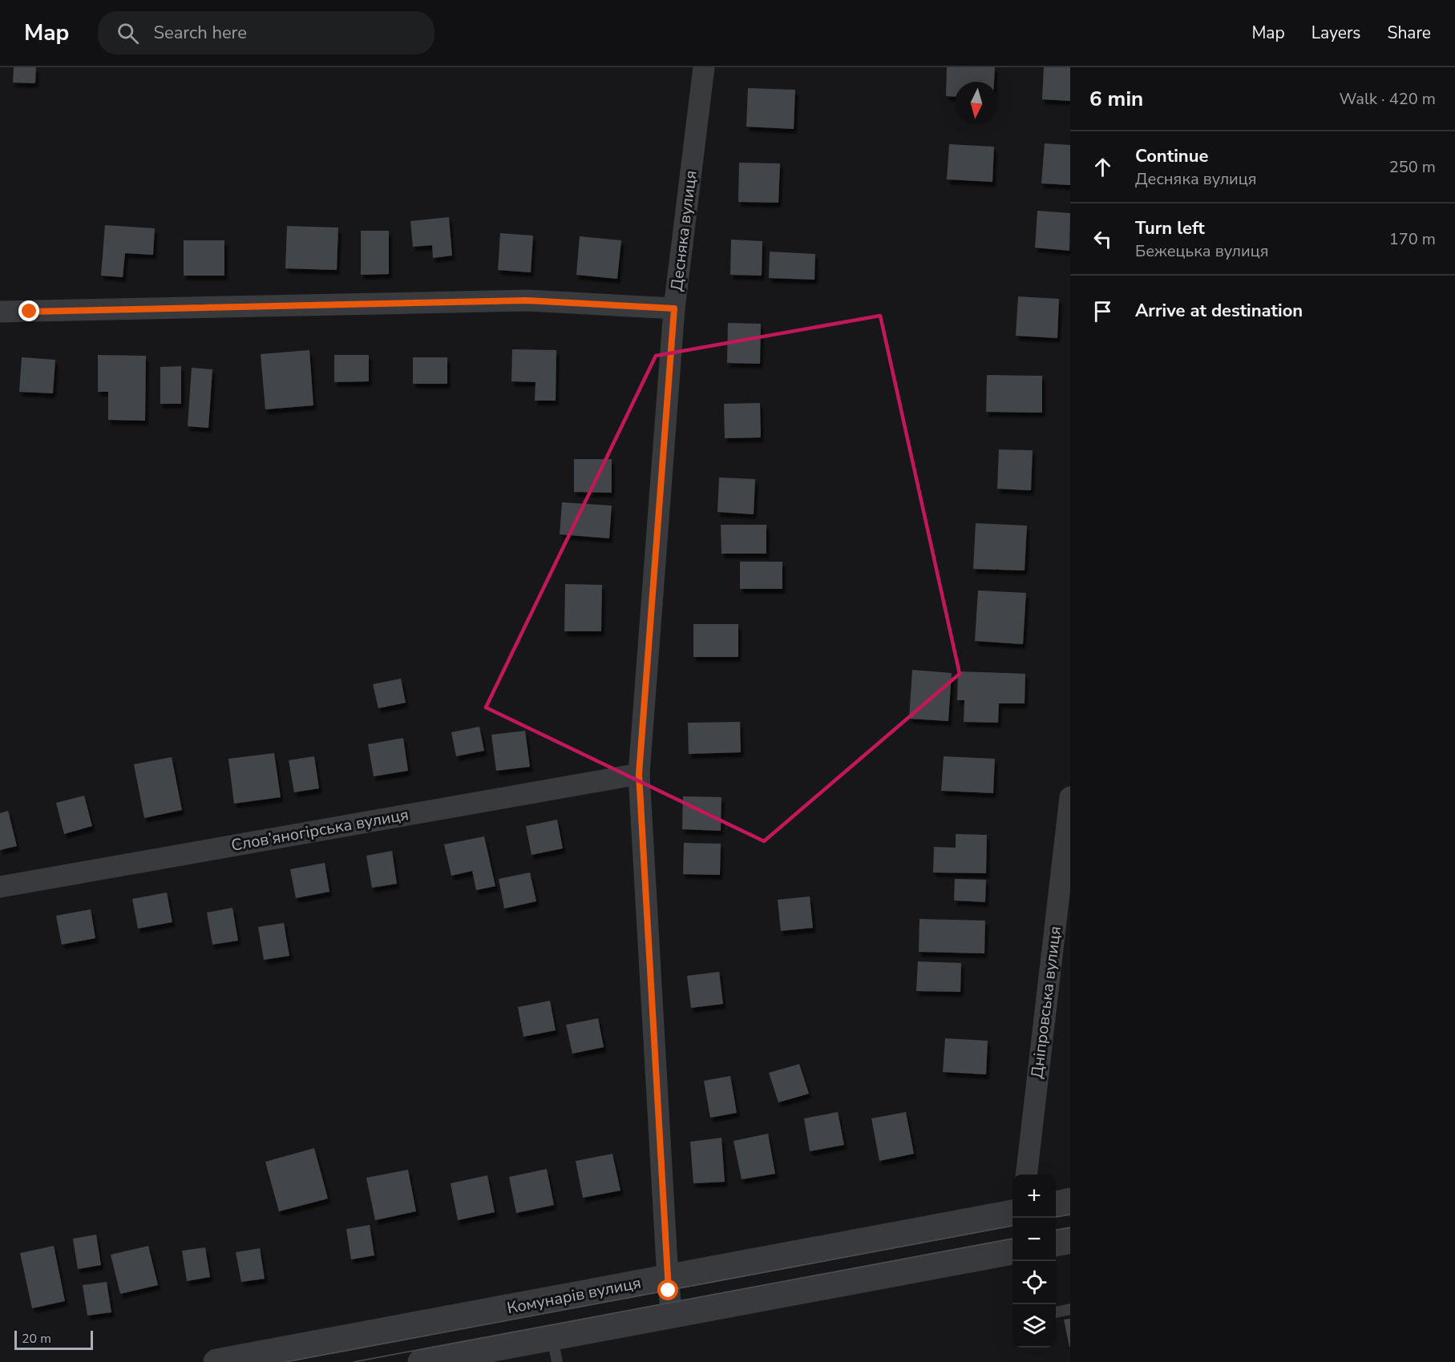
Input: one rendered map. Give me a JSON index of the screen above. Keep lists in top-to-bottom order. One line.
{"streets":{"street":["Десняка вулиця","Слов’яногірська вулиця","Дніпровська вулиця","Комунарів вулиця"]},"crossings":[["Десняка вулиця","Слов’яногірська вулиця"],["Десняка вулиця","Комунарів вулиця"]],"scale_bar":"20 m","north":"bottom","page":{"header":"Map","search":"Search here","nav":["Map","Layers","Share"],"heading":["6 min","Walk · 420 m"],"list":[["Continue","Десняка вулиця","250 m"],["Turn left","Бежецька вулиця","170 m"],"Arrive at destination"],"map_buttons":["+","−"],"scale":"20 m"}}
